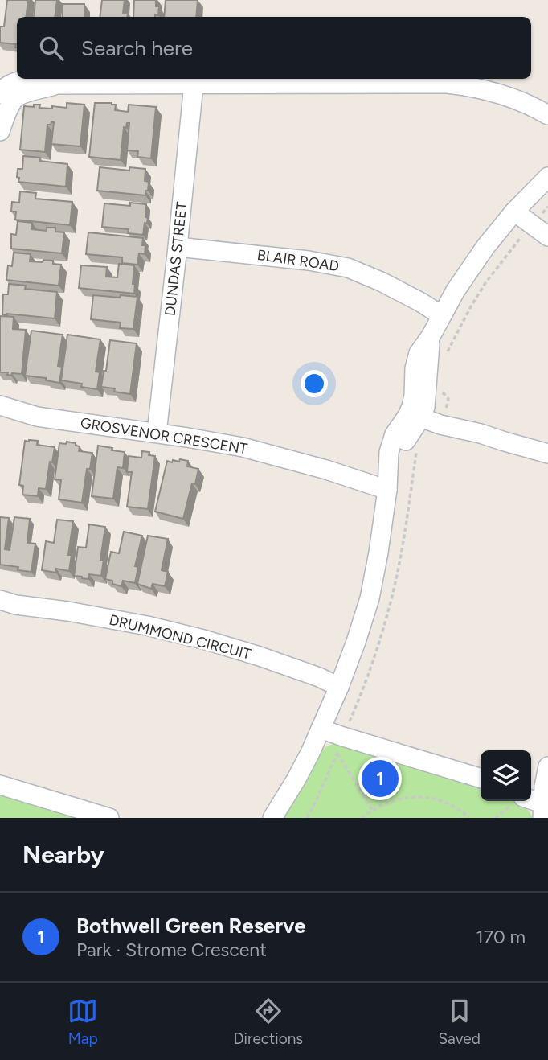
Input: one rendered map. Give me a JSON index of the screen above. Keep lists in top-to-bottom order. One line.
{"streets":{"street":["DUNDAS STREET","BLAIR ROAD","GROSVENOR CRESCENT","DRUMMOND CIRCUIT"]},"crossings":[["DUNDAS STREET","BLAIR ROAD"],["DUNDAS STREET","GROSVENOR CRESCENT"]],"page":{"search":"Search here","pins":"1","heading":"Nearby","list":[{"mark":"1","name":"Bothwell Green Reserve","note":"Park · Strome Crescent","value":"170 m"}],"nav":["Map","Directions","Saved"]}}
